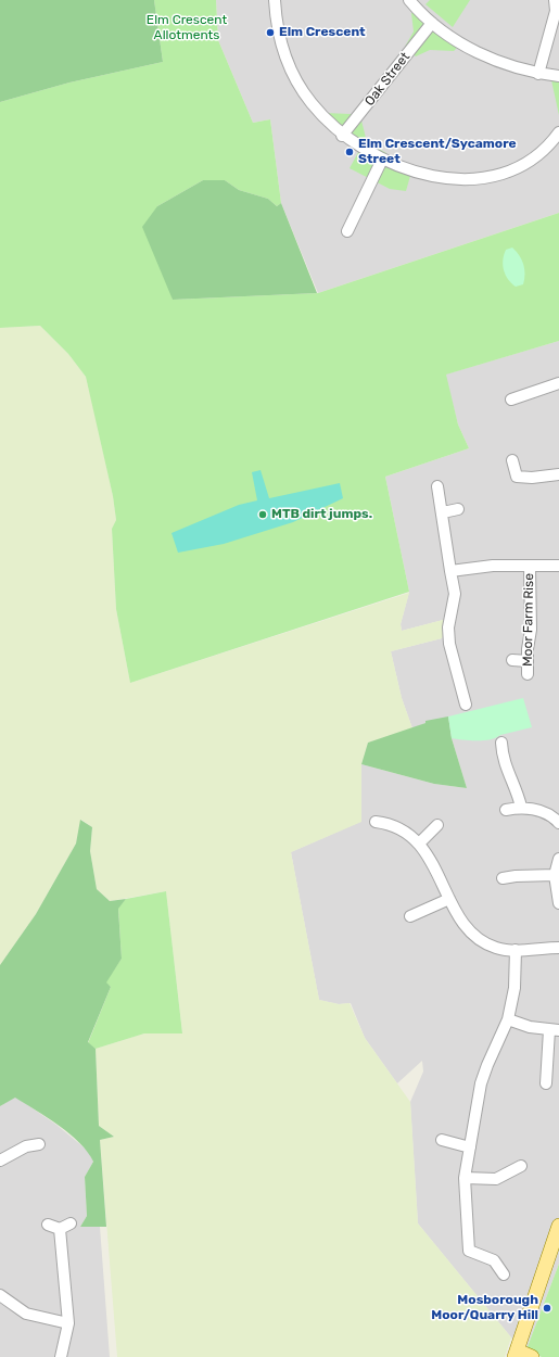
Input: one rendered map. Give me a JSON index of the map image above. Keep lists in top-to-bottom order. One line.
{"streets":{"street":["Oak Street","Moor Farm Rise"]},"parks":["Elm Crescent Allotments"],"places":["Elm Crescent","Elm Crescent/Sycamore Street","MTB dirt jumps.","Mosborough Moor/Quarry Hill"]}
